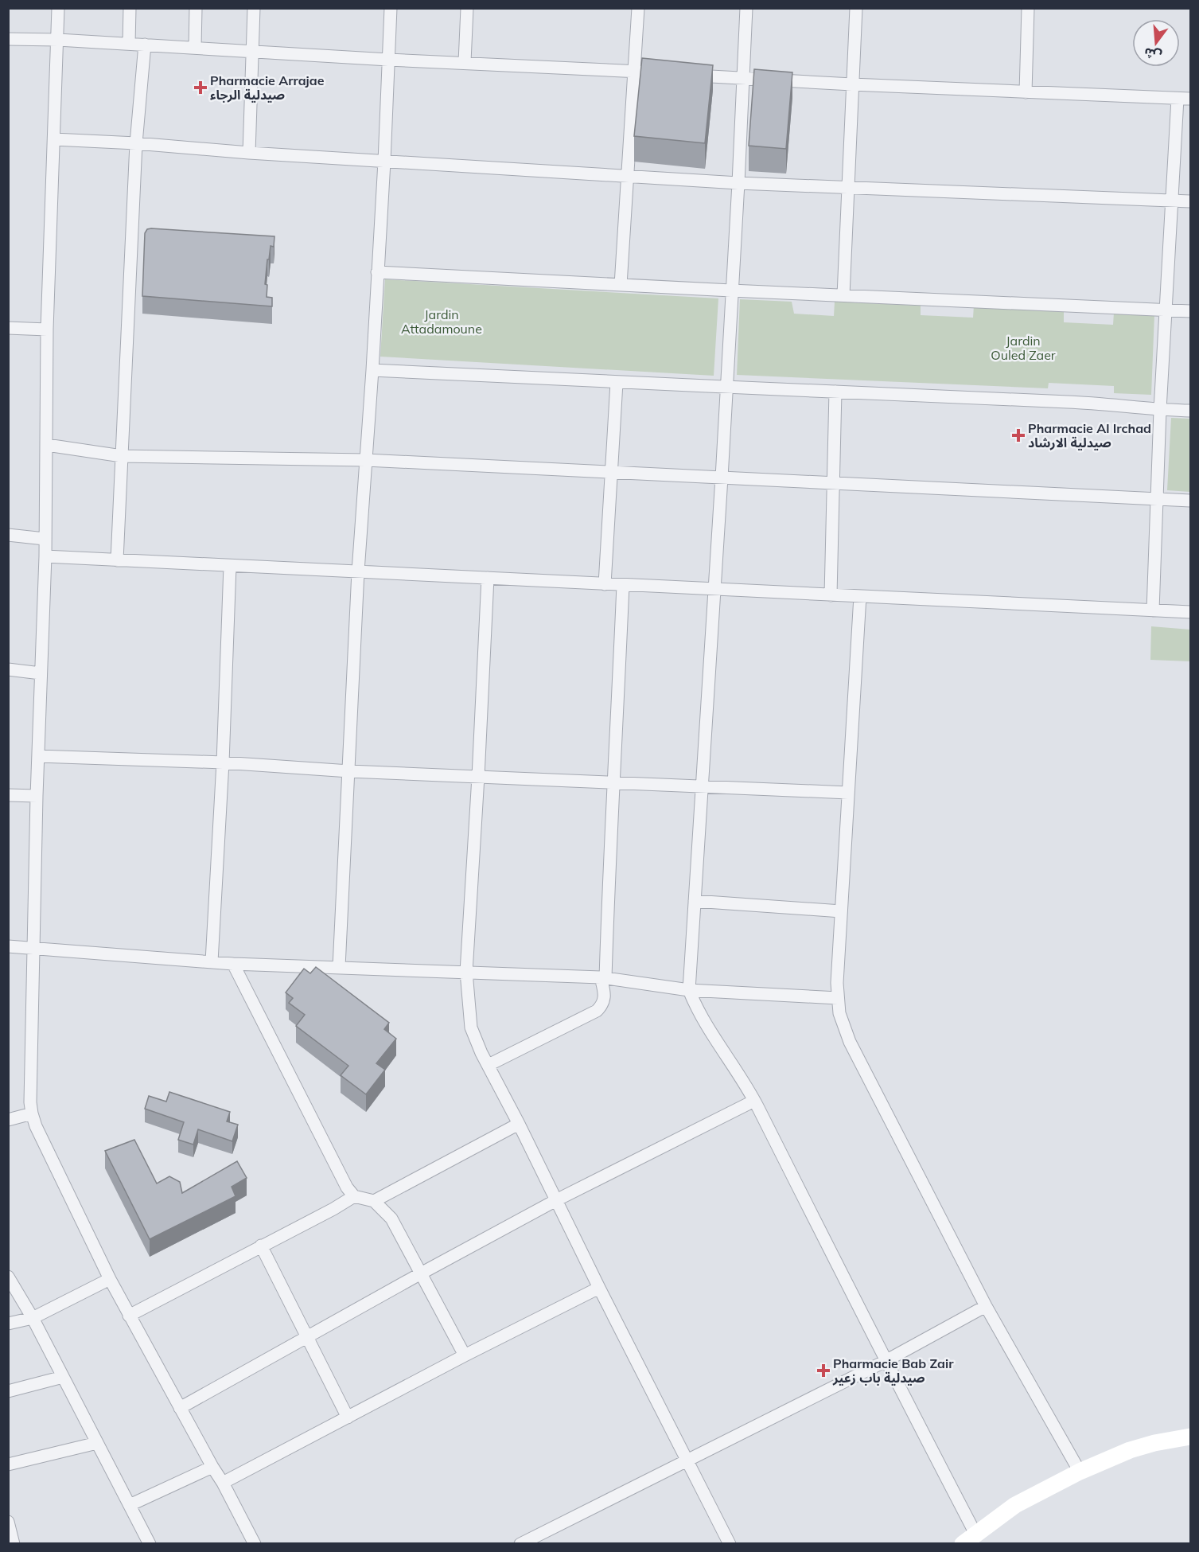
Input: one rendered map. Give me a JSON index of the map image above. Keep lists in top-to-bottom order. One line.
{"parks":["Jardin Attadamoune","Jardin Ouled Zaer"],"places":{"health":["Pharmacie Arrajae صيدلية الرجاء","Pharmacie Al Irchad صيدلية الارشاد","Pharmacie Bab Zair صيدلية باب زعير"]},"north":"bottom"}
